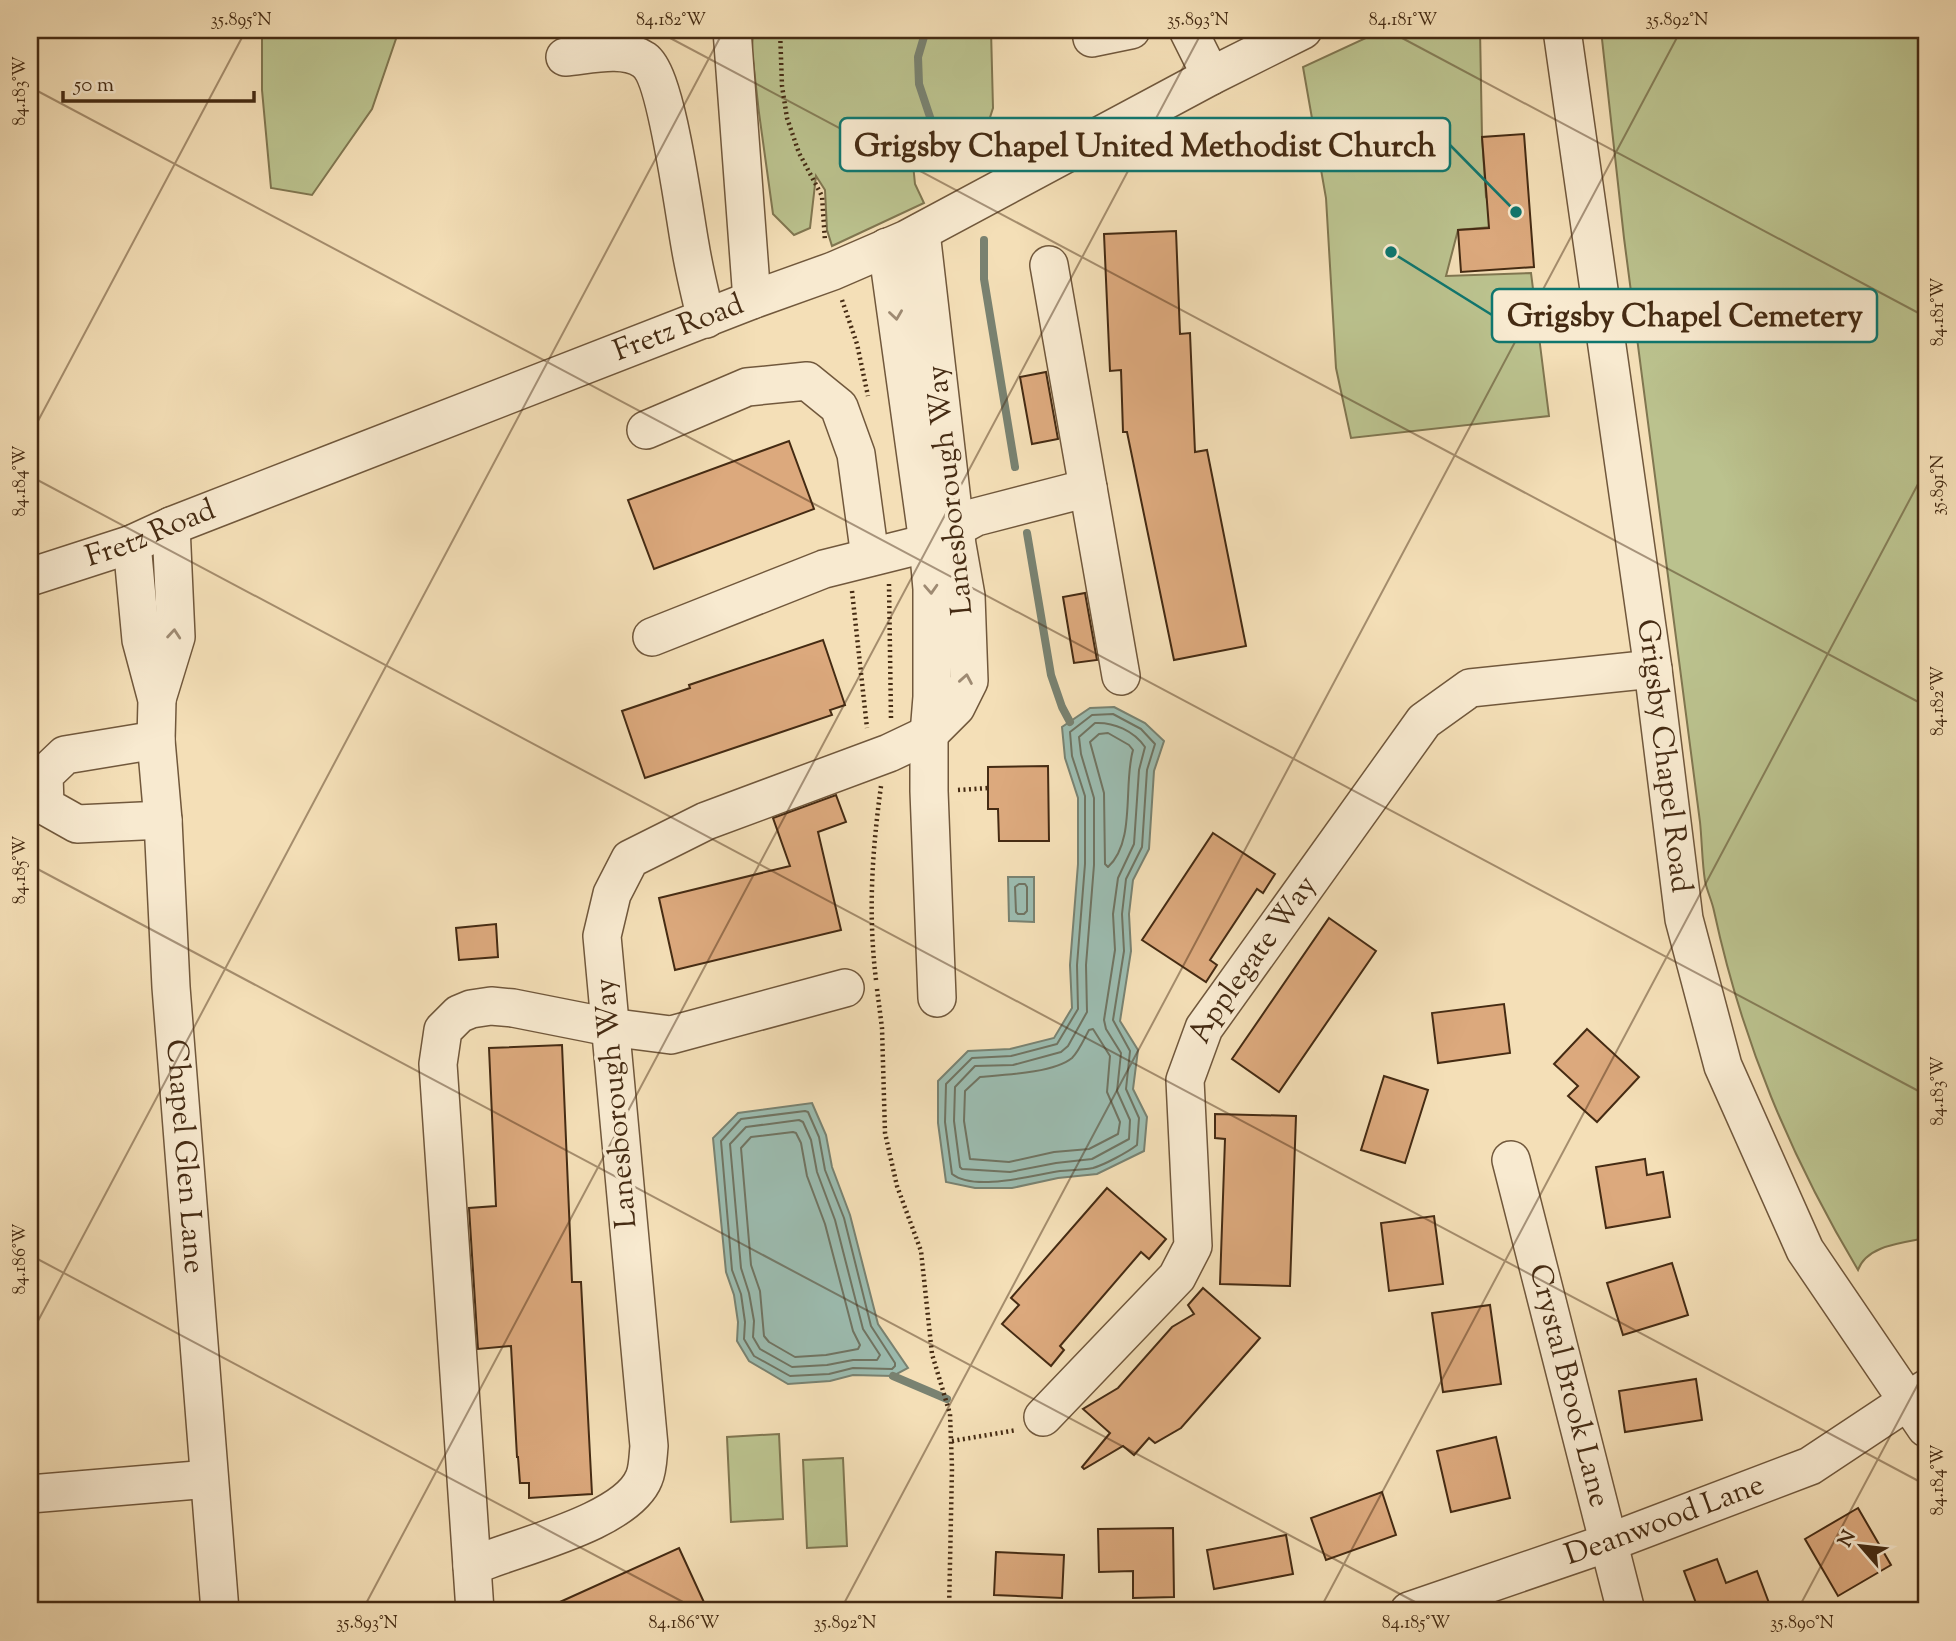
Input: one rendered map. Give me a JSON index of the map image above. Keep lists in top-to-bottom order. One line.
{"streets":{"street":["Fretz Road","Lanesborough Way","Grigsby Chapel Road","Applegate Way","Chapel Glen Lane","Crystal Brook Lane","Deanwood Lane"]},"crossings":[["Fretz Road","Lanesborough Way"],["Fretz Road","Chapel Glen Lane"],["Grigsby Chapel Road","Applegate Way"],["Grigsby Chapel Road","Deanwood Lane"],["Crystal Brook Lane","Deanwood Lane"]],"places":["Grigsby Chapel United Methodist Church","Grigsby Chapel Cemetery"],"scale_bar":"50 m","north":"top left","coordinates":["35.895°N","84.182°W","35.893°N","84.181°W","35.892°N","84.183°W","84.184°W","35.891°N","84.185°W","84.186°W","35.890°N"]}
